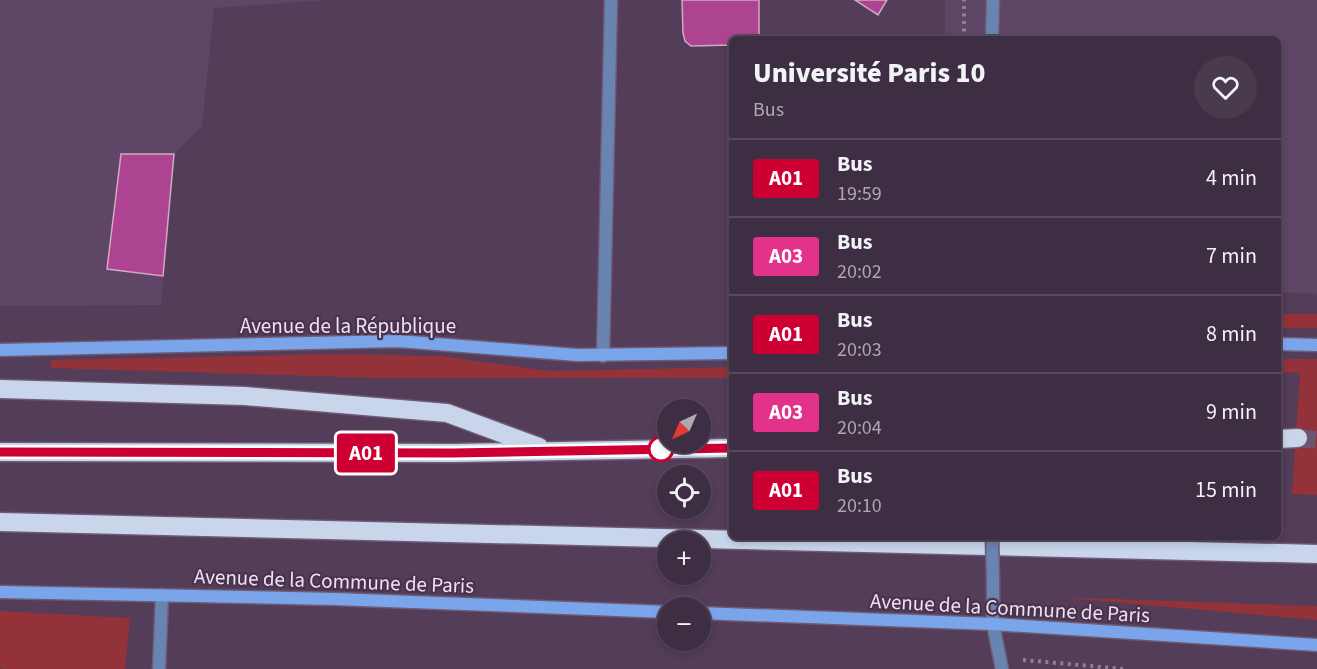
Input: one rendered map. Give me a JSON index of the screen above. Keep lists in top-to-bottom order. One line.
{"streets":{"main road":["Avenue de la République","Avenue de la Commune de Paris"]},"lines":["bus line A01"],"north":"bottom left","page":{"on_map":"A01","heading":["Université Paris 10","Bus"],"list":[{"mark":"A01","name":"Bus","note":"19:59","value":"4 min"},{"mark":"A03","name":"Bus","note":"20:02","value":"7 min"},{"mark":"A01","name":"Bus","note":"20:03","value":"8 min"},{"mark":"A03","name":"Bus","note":"20:04","value":"9 min"},{"mark":"A01","name":"Bus","note":"20:10","value":"15 min"}],"map_buttons":["+","−"]}}
